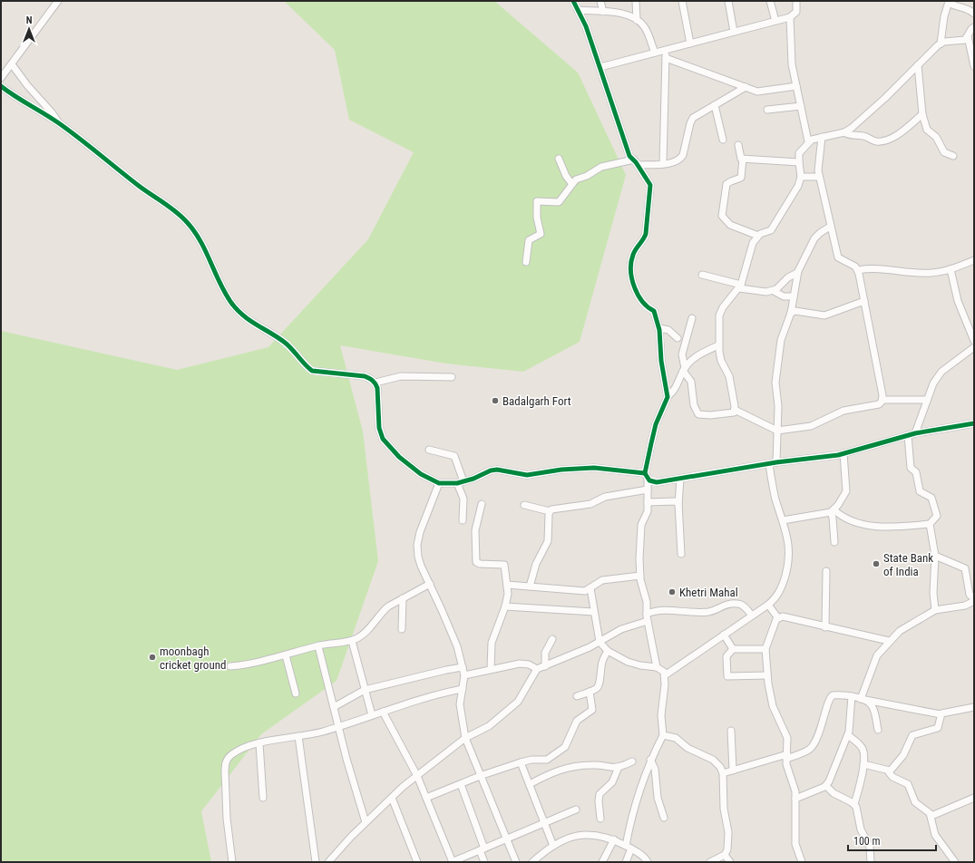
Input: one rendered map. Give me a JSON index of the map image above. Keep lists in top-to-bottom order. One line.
{"places":["Badalgarh Fort","State Bank of India","Khetri Mahal","moonbagh cricket ground"],"scale_bar":"100 m","north":"top"}
